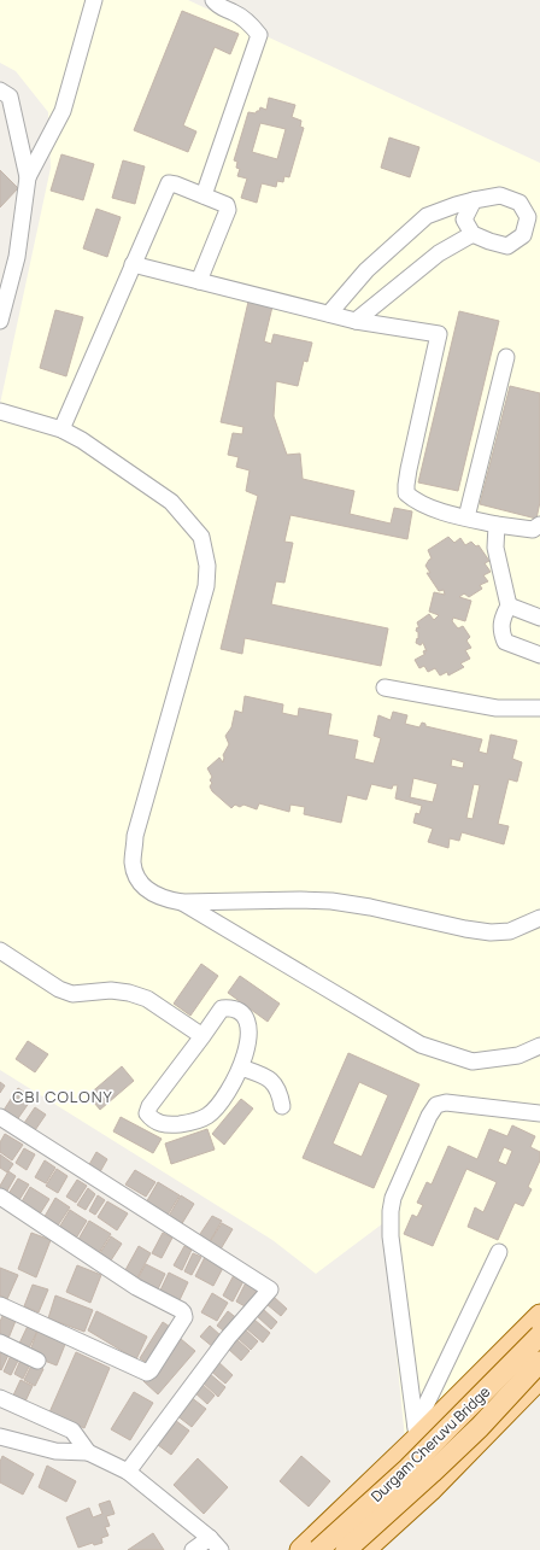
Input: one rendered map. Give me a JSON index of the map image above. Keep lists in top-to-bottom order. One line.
{"streets":{"main road":["Durgam Cheruvu Bridge"]},"districts":["CBI COLONY"]}
